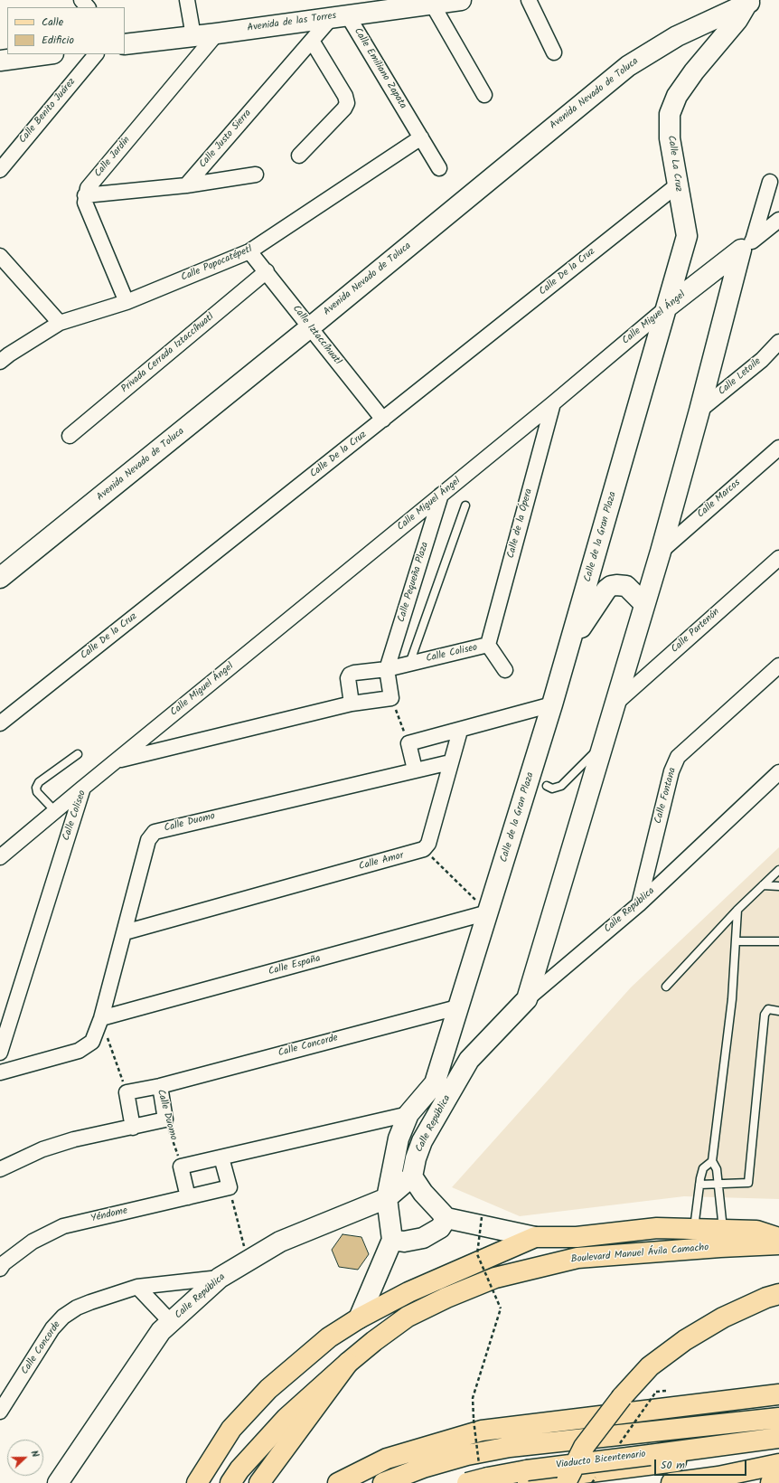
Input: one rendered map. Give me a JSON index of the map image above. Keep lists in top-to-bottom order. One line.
{"streets":{"main road":["Boulevard Manuel Ávila Camacho","Viaducto Bicentenario"],"street":["Avenida de las Torres","Calle Emiliano Zapata","Avenida Nevado de Toluca","Calle Benito Juárez","Calle Justo Sierra","Calle Jardín","Calle La Cruz","Calle Popocatépetl","Calle De la Cruz","Calle Miguel Ángel","Calle Iztaccíhuatl","Privada Cerrada Iztaccíhuatl","Calle Letoile","Calle Marcos","Calle de la Ópera","Calle de la Gran Plaza","Calle Pequeña Plaza","Calle Partenón","Calle Coliseo","Calle Fontana","Calle Duomo","Calle Amor","Calle República","Calle España","Calle Concorde","Yéndome"]},"crossings":[["Avenida de las Torres","Calle Emiliano Zapata"],["Avenida de las Torres","Calle Justo Sierra"],["Avenida de las Torres","Calle Jardín"],["Calle Emiliano Zapata","Calle Justo Sierra"],["Calle Emiliano Zapata","Calle Popocatépetl"],["Avenida Nevado de Toluca","Calle La Cruz"],["Avenida Nevado de Toluca","Calle Iztaccíhuatl"],["Calle La Cruz","Calle De la Cruz"],["Calle La Cruz","Calle Miguel Ángel"],["Calle La Cruz","Calle de la Gran Plaza"],["Calle Popocatépetl","Calle Iztaccíhuatl"],["Calle De la Cruz","Calle Iztaccíhuatl"],["Calle Miguel Ángel","Calle de la Ópera"],["Calle Miguel Ángel","Calle de la Gran Plaza"],["Calle Miguel Ángel","Calle Pequeña Plaza"],["Calle Miguel Ángel","Calle Coliseo"],["Calle Iztaccíhuatl","Privada Cerrada Iztaccíhuatl"],["Calle de la Ópera","Calle Coliseo"],["Calle de la Gran Plaza","Calle República"],["Calle de la Gran Plaza","Calle España"],["Calle de la Gran Plaza","Calle Concorde"],["Calle Pequeña Plaza","Calle Coliseo"],["Calle Fontana","Calle República"],["Calle Duomo","Calle Amor"],["Calle Duomo","Calle España"],["Calle Duomo","Calle Concorde"],["Calle República","Calle Concorde"]],"legend":["Calle","Edificio"],"scale_bar":"50 m","north":"right"}
